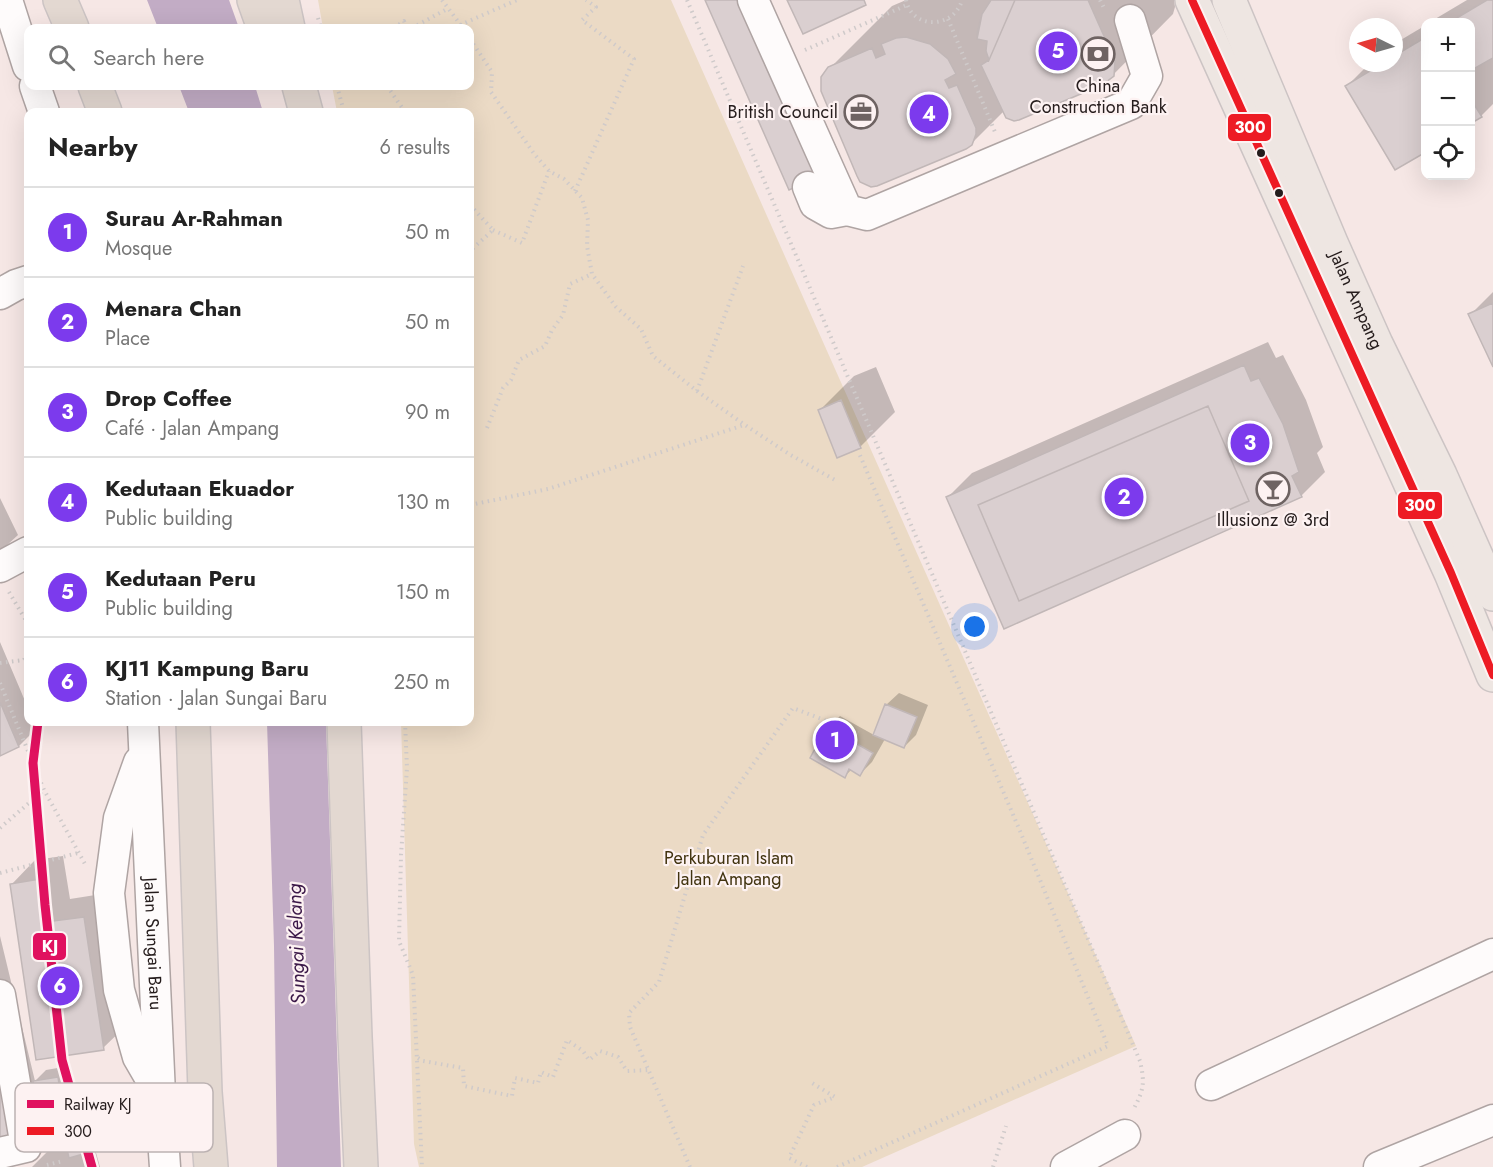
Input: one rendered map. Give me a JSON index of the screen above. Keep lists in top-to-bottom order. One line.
{"streets":{"main road":["Jalan Ampang"],"street":["Jalan Sungai Baru"]},"water":["Sungai Kelang"],"parks":["Perkuburan Islam Jalan Ampang"],"places":{"bank":["China Construction Bank"],"office":["British Council"],"bar":["Illusionz @ 3rd"]},"lines":["transit line 300","rail line KJ"],"legend":["Railway KJ","300"],"north":"left","page":{"map_buttons":["+","−"],"search":"Search here","pins":["5","4","3","2","1","6"],"heading":["Nearby","6 results"],"list":[{"mark":"1","name":"Surau Ar-Rahman","note":"Mosque","value":"50 m"},{"mark":"2","name":"Menara Chan","note":"Place","value":"50 m"},{"mark":"3","name":"Drop Coffee","note":"Café · Jalan Ampang","value":"90 m"},{"mark":"4","name":"Kedutaan Ekuador","note":"Public building","value":"130 m"},{"mark":"5","name":"Kedutaan Peru","note":"Public building","value":"150 m"},{"mark":"6","name":"KJ11 Kampung Baru","note":"Station · Jalan Sungai Baru","value":"250 m"}]}}
